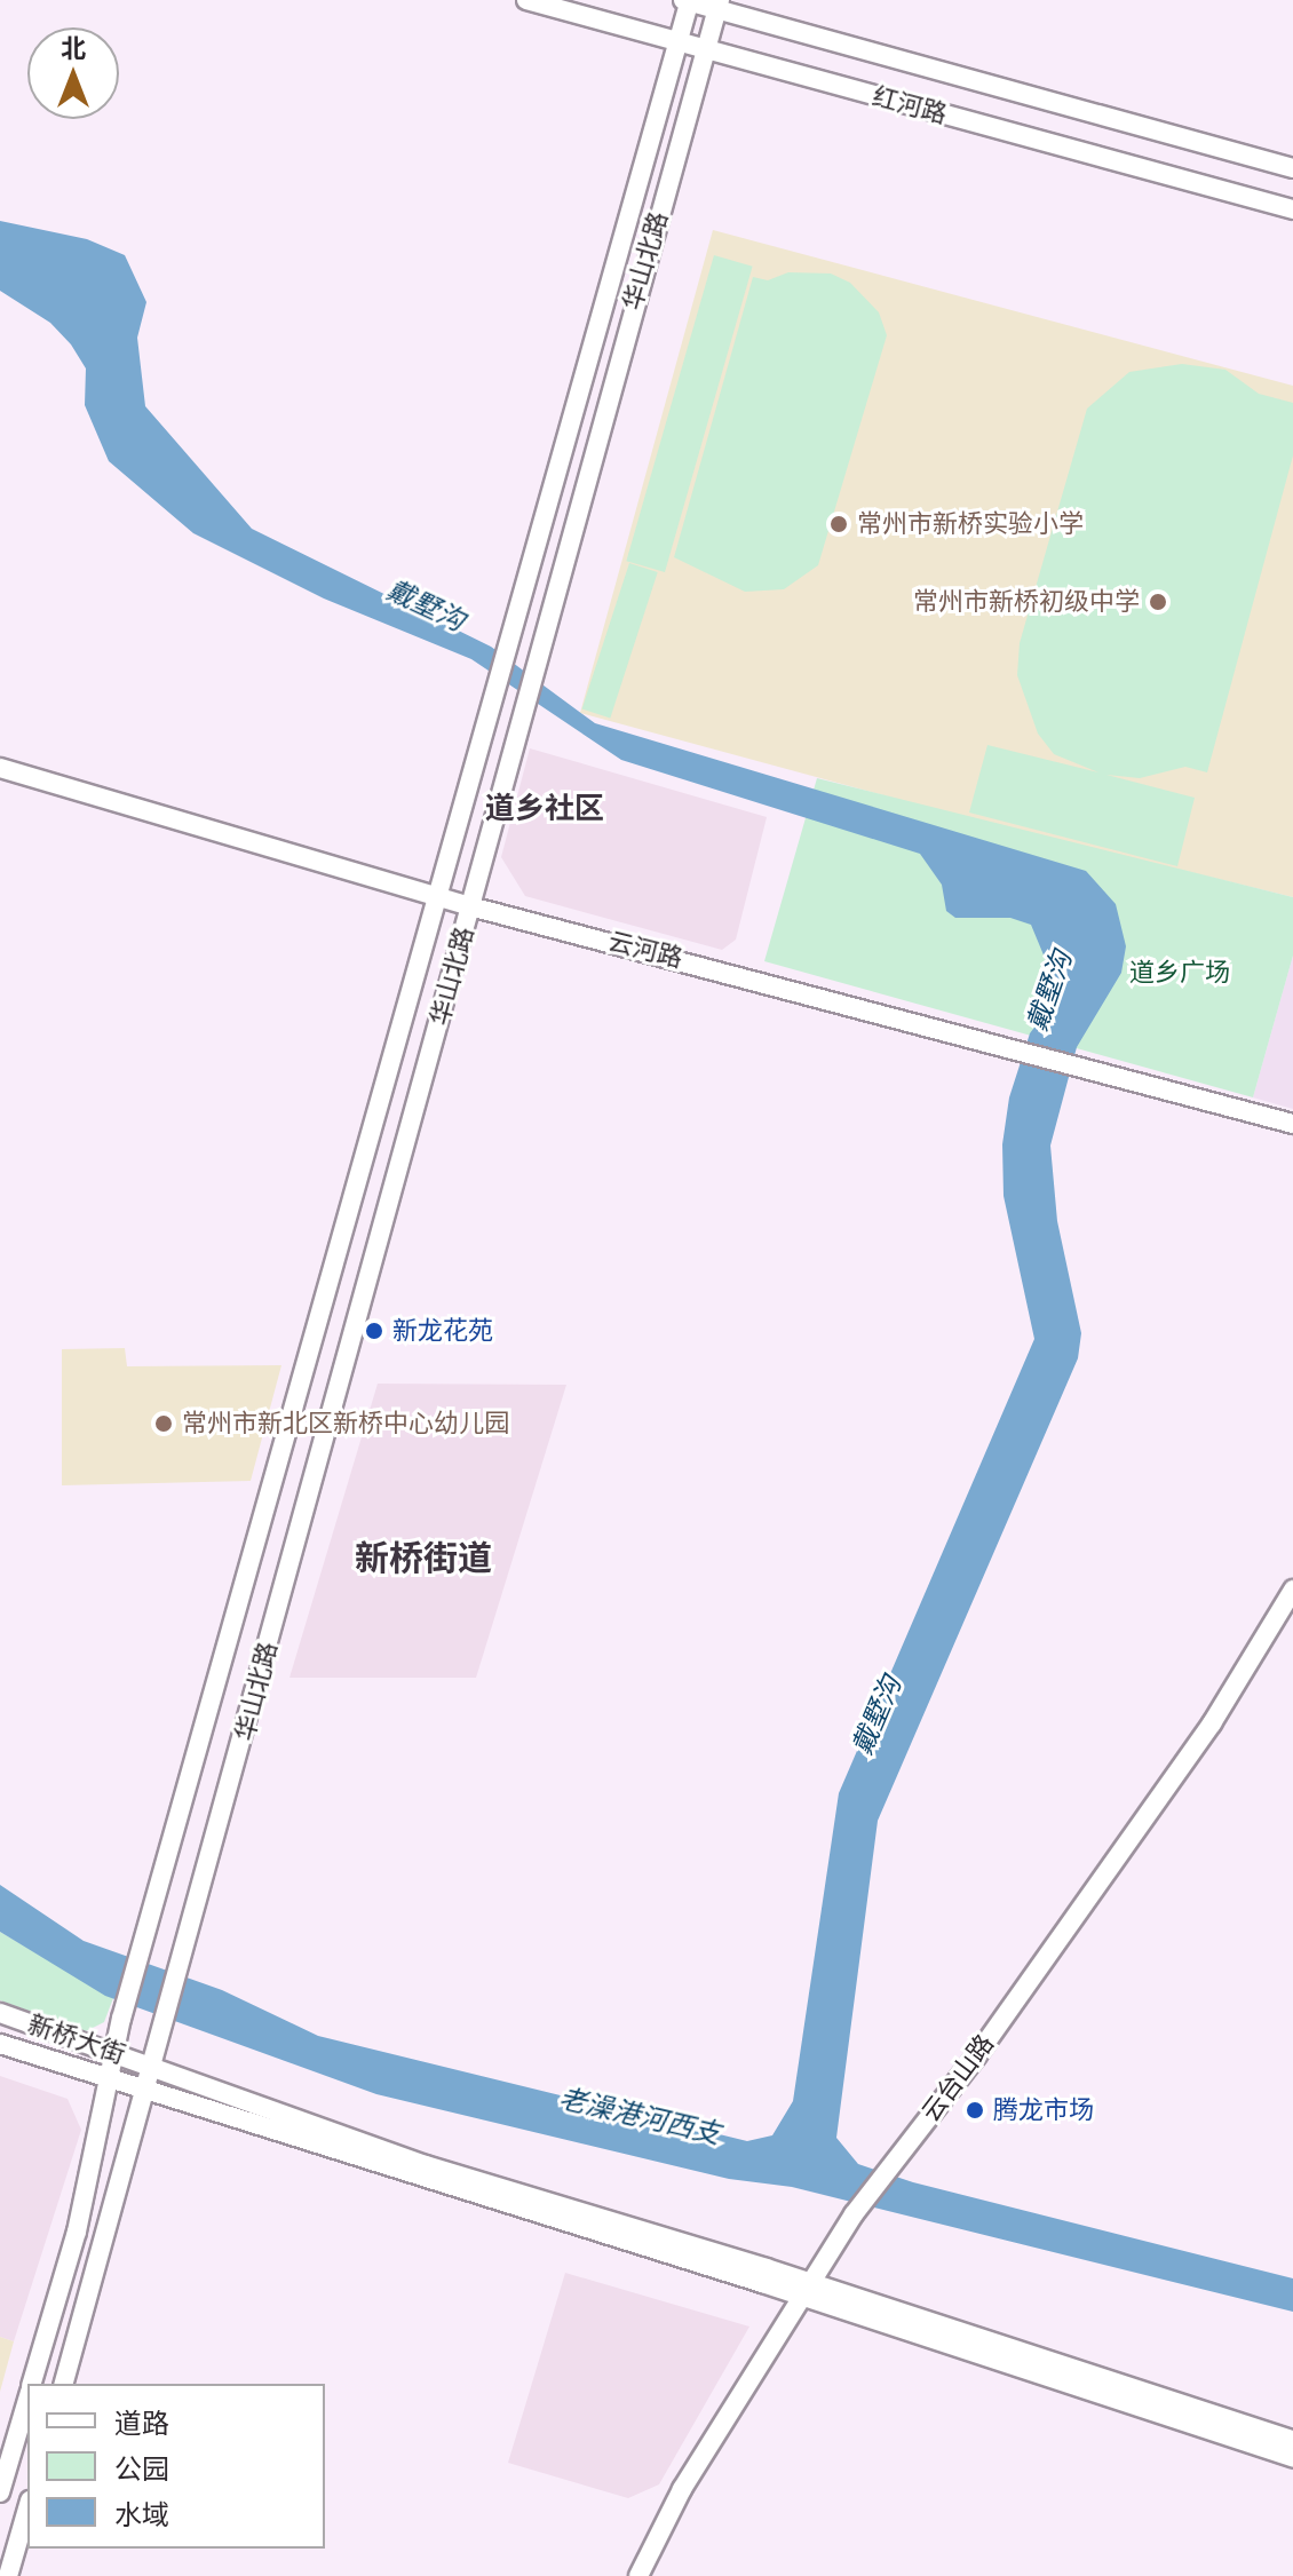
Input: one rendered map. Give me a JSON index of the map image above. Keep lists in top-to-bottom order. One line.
{"streets":{"street":["红河路","华山北路","云河路","新桥大街","云台山路"]},"crossings":[["红河路","华山北路"],["华山北路","云河路"],["华山北路","新桥大街"],["新桥大街","云台山路"]],"districts":["道乡社区","新桥街道"],"water":["戴墅沟","老澡港河西支"],"parks":["道乡广场"],"places":["常州市新桥实验小学","常州市新桥初级中学","新龙花苑","常州市新北区新桥中心幼儿园","腾龙市场"],"legend":["道路","公园","水域"],"north":"top"}
